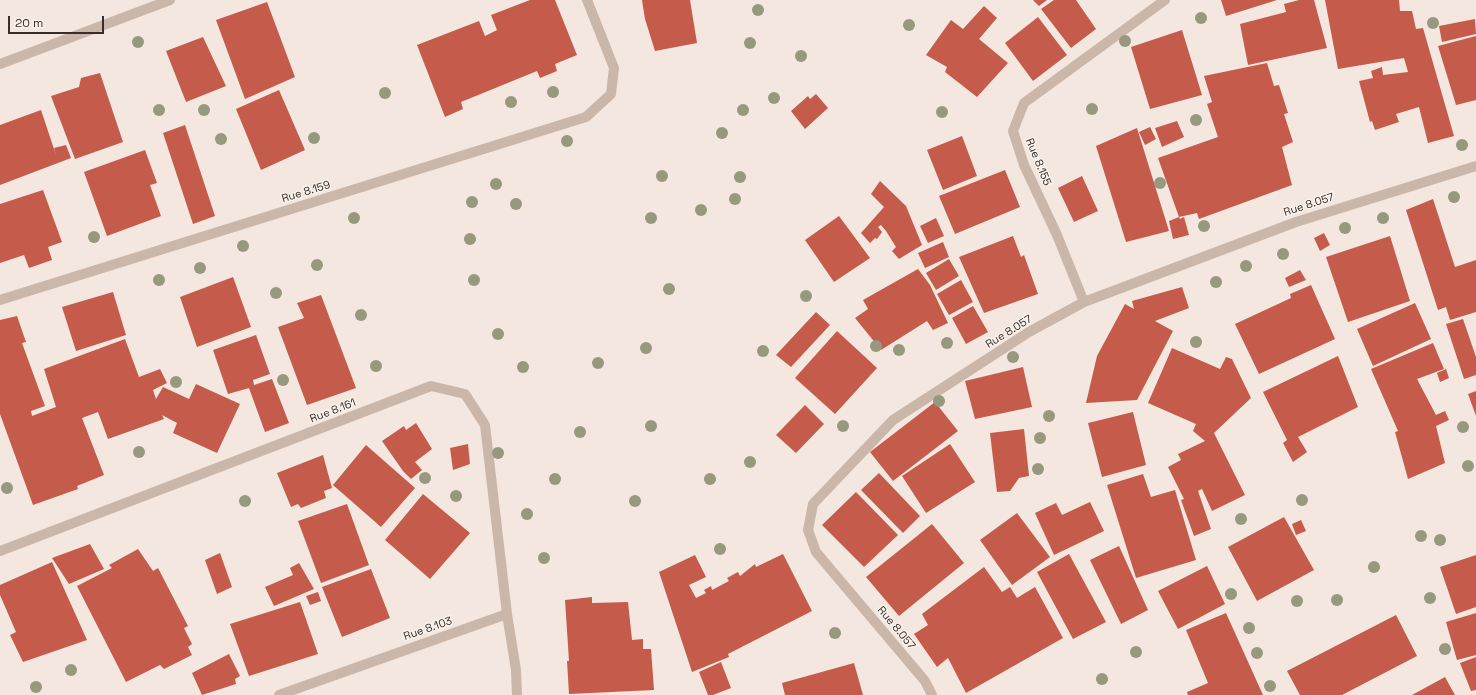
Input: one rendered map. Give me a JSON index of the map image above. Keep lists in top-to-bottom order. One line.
{"streets":{"street":["Rue 8.155","Rue 8.159","Rue 8.057","Rue 8.161","Rue 8.103"]},"crossings":[["Rue 8.155","Rue 8.057"],["Rue 8.161","Rue 8.103"]],"scale_bar":"20 m"}
